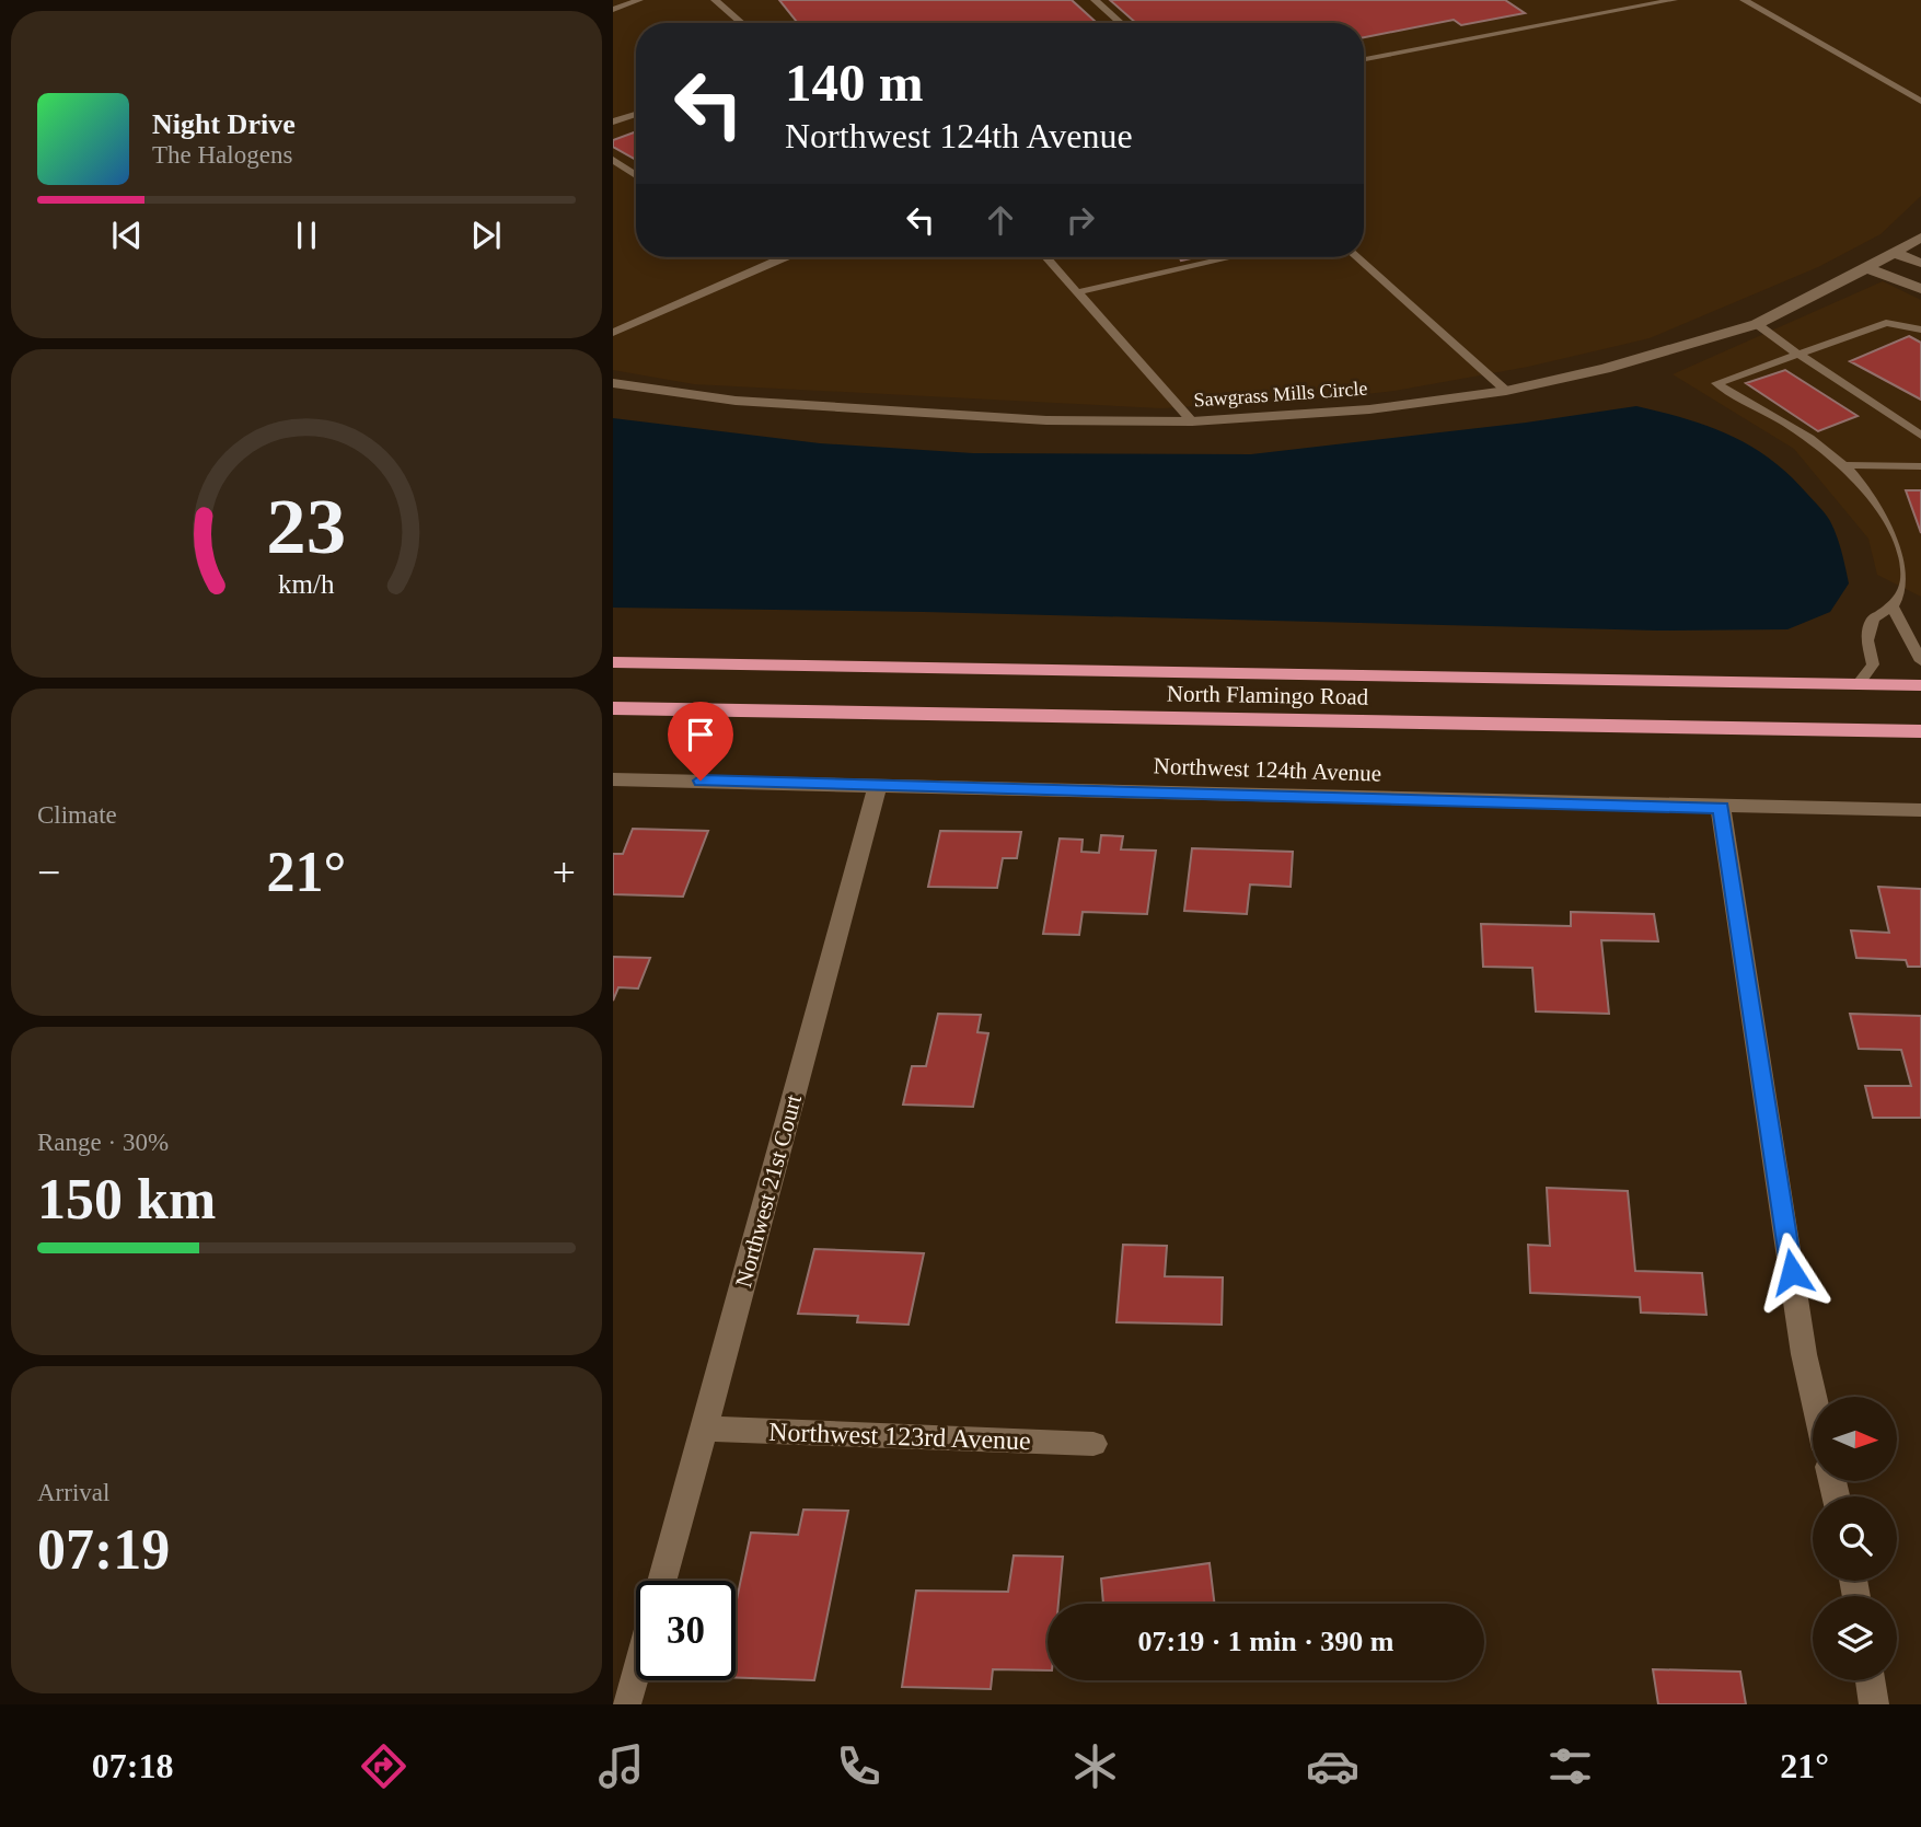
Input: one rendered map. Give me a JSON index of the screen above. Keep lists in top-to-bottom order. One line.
{"streets":{"highway":["North Flamingo Road"],"street":["Sawgrass Mills Circle","Northwest 124th Avenue","Northwest 21st Court","Northwest 123rd Avenue"]},"crossings":[["Northwest 124th Avenue","Northwest 21st Court"],["Northwest 21st Court","Northwest 123rd Avenue"]],"north":"right","page":{"turn":["140 m","Northwest 124th Avenue"],"song":["Night Drive","The Halogens"],"tile":["Climate",["Range · 30%","150 km"],["Arrival","07:19"]],"heat":["−","21°","+"],"limit":"30","trip":"07:19 · 1 min · 390 m","tabs":["07:18","21°"],"gauge":["23","km/h"]}}
